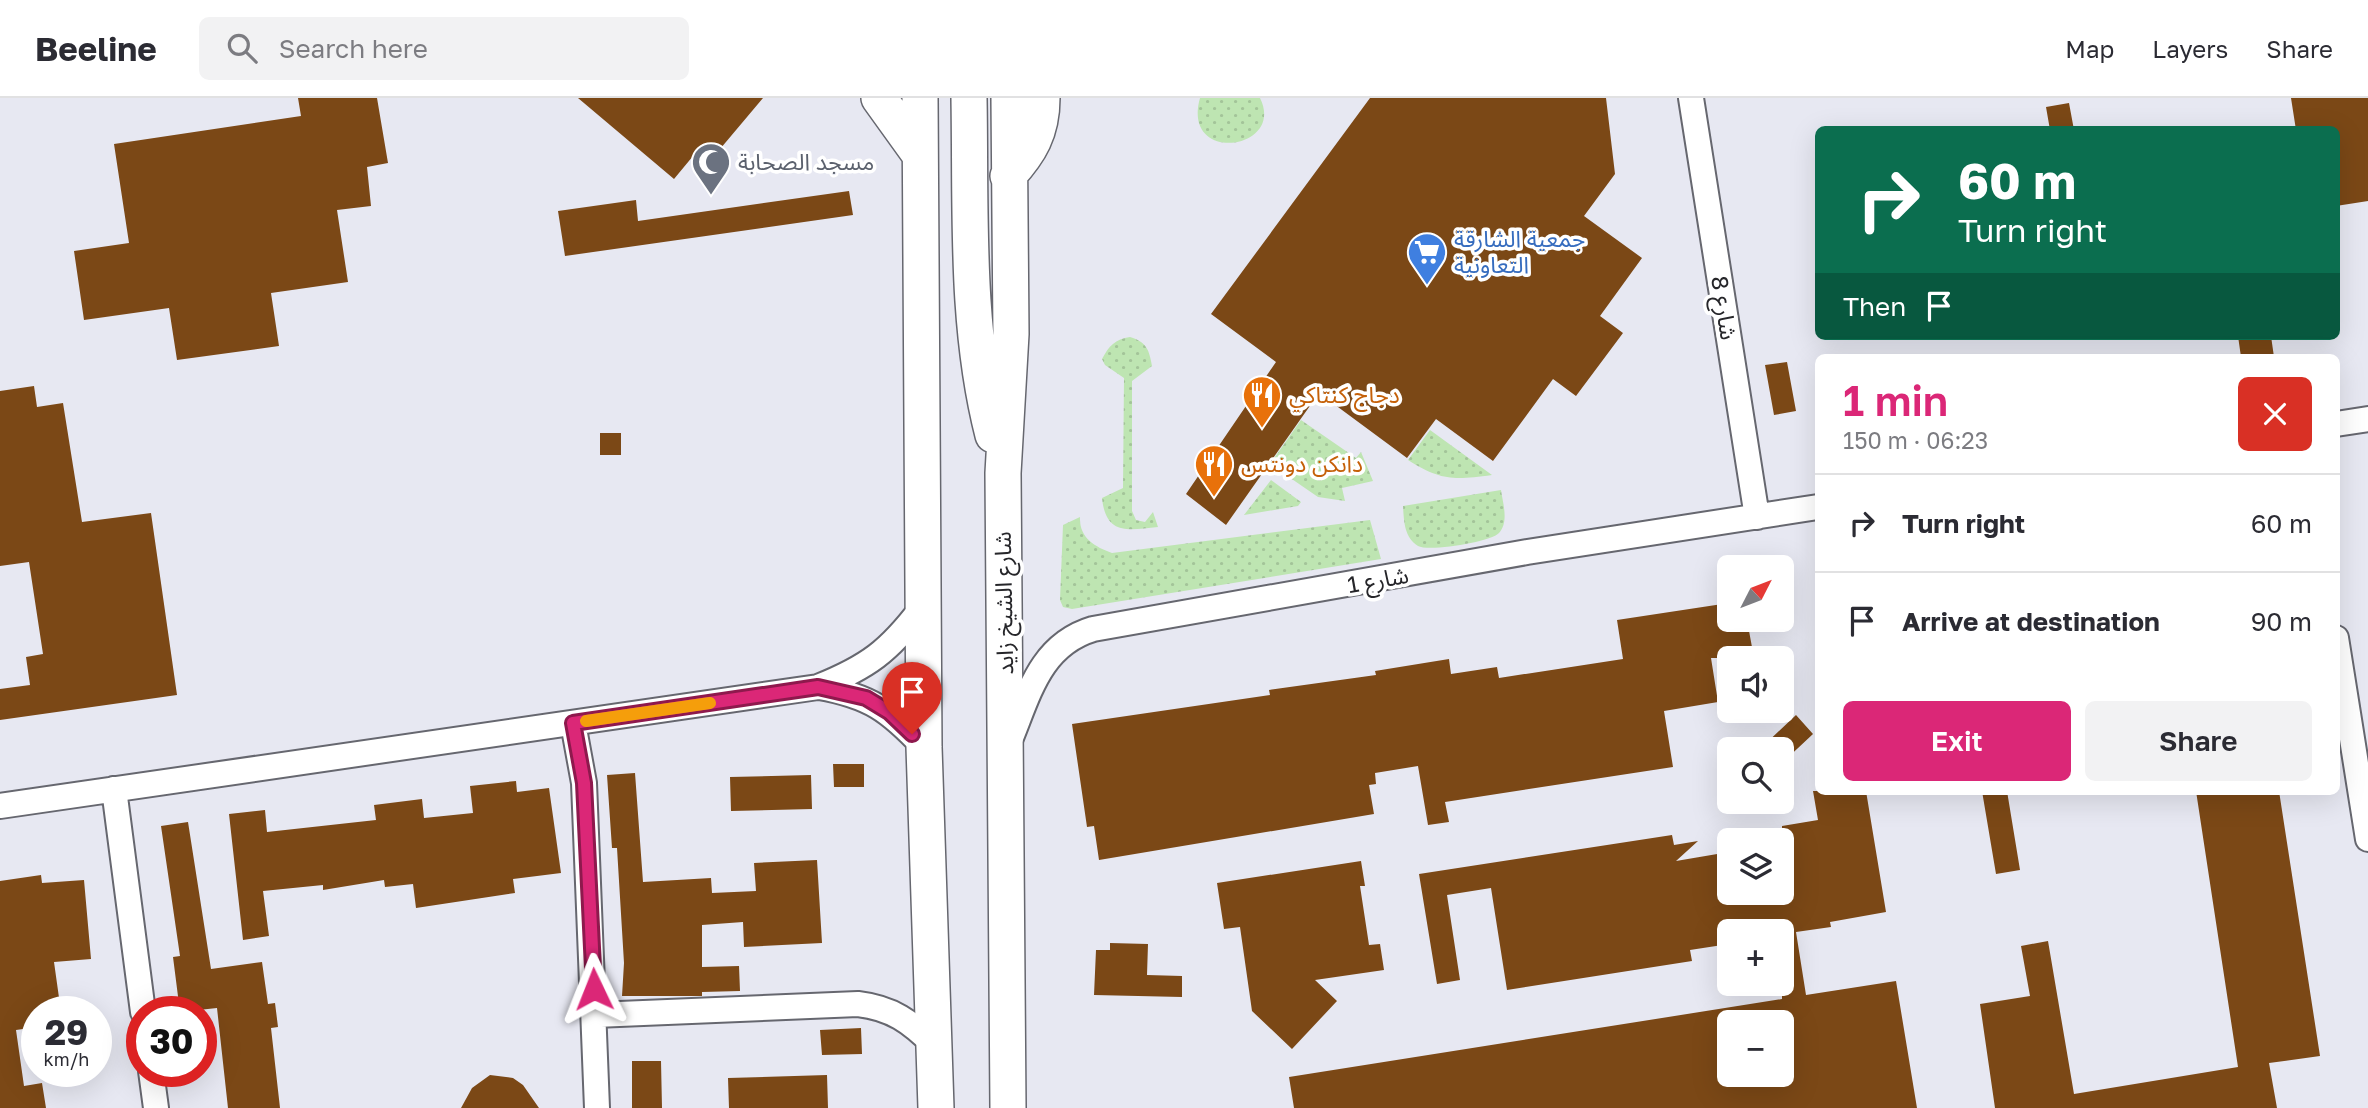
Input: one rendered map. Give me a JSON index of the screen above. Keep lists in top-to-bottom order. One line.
{"streets":{"main road":["شارع الشيخ زايد"],"street":["شارع 8","شارع 1"]},"crossings":[["شارع 8","شارع 1"],["شارع 1","شارع الشيخ زايد"]],"places":{"mosque":["مسجد الصحابة"],"supermarket":["جمعية الشارقة التعاونية"],"restaurant":["دجاج كنتاكي","دانكن دونتس"]},"north":"top right","page":{"header":"Beeline","search":"Search here","nav":["Map","Layers","Share"],"turn":["60 m","Turn right"],"then":"Then","heading":["1 min","150 m · 06:23"],"list":[{"name":"Turn right","value":"60 m"},{"name":"Arrive at destination","value":"90 m"}],"map_buttons":["+","−"],"buttons":["Exit","Share"],"speed":"29 km/h","limit":"30"}}
